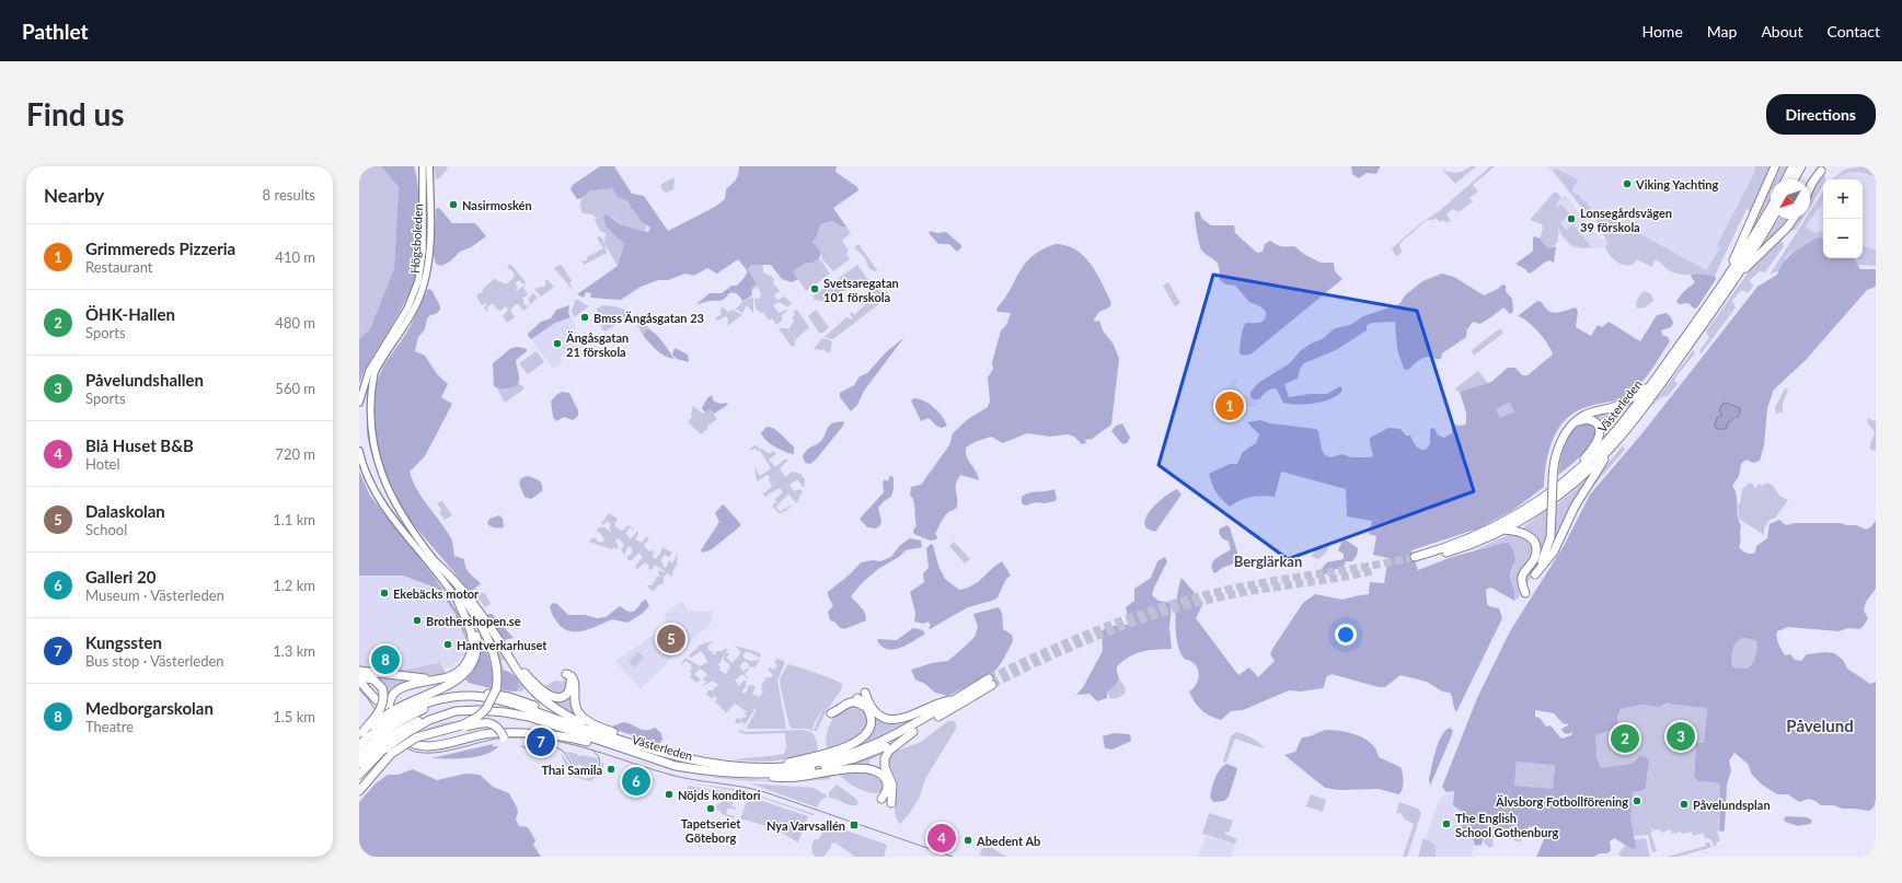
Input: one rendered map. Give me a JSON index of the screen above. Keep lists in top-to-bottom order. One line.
{"streets":{"highway":["Västerleden"],"main road":["Högsboleden"]},"districts":["Berglärkan","Påvelund"],"places":{"other":["Viking Yachting","Nasirmoskén","Lonsegårdsvägen 39 förskola","Svetsaregatan 101 förskola","Bmss Ängåsgatan 23","Ängåsgatan 21 förskola","Ekebäcks motor","Brothershopen.se","Hantverkarhuset","Thai Samila","Nöjds konditori","Älvsborg Fotbollförening","Påvelundsplan","Tapetseriet Göteborg","The English School Gothenburg","Abedent Ab"],"transit":["Nya Varvsallén"]},"north":"bottom left","page":{"header":"Pathlet","nav":["Home","Map","About","Contact"],"buttons":"Directions","title":"Find us","heading":["Nearby","8 results"],"map_buttons":["+","−"],"list":[{"mark":"1","name":"Grimmereds Pizzeria","note":"Restaurant","value":"410 m"},{"mark":"2","name":"ÖHK-Hallen","note":"Sports","value":"480 m"},{"mark":"3","name":"Påvelundshallen","note":"Sports","value":"560 m"},{"mark":"4","name":"Blå Huset B&B","note":"Hotel","value":"720 m"},{"mark":"5","name":"Dalaskolan","note":"School","value":"1.1 km"},{"mark":"6","name":"Galleri 20","note":"Museum · Västerleden","value":"1.2 km"},{"mark":"7","name":"Kungssten","note":"Bus stop · Västerleden","value":"1.3 km"},{"mark":"8","name":"Medborgarskolan","note":"Theatre","value":"1.5 km"}],"pins":["1","5","8","3","2","7","6","4"]}}
